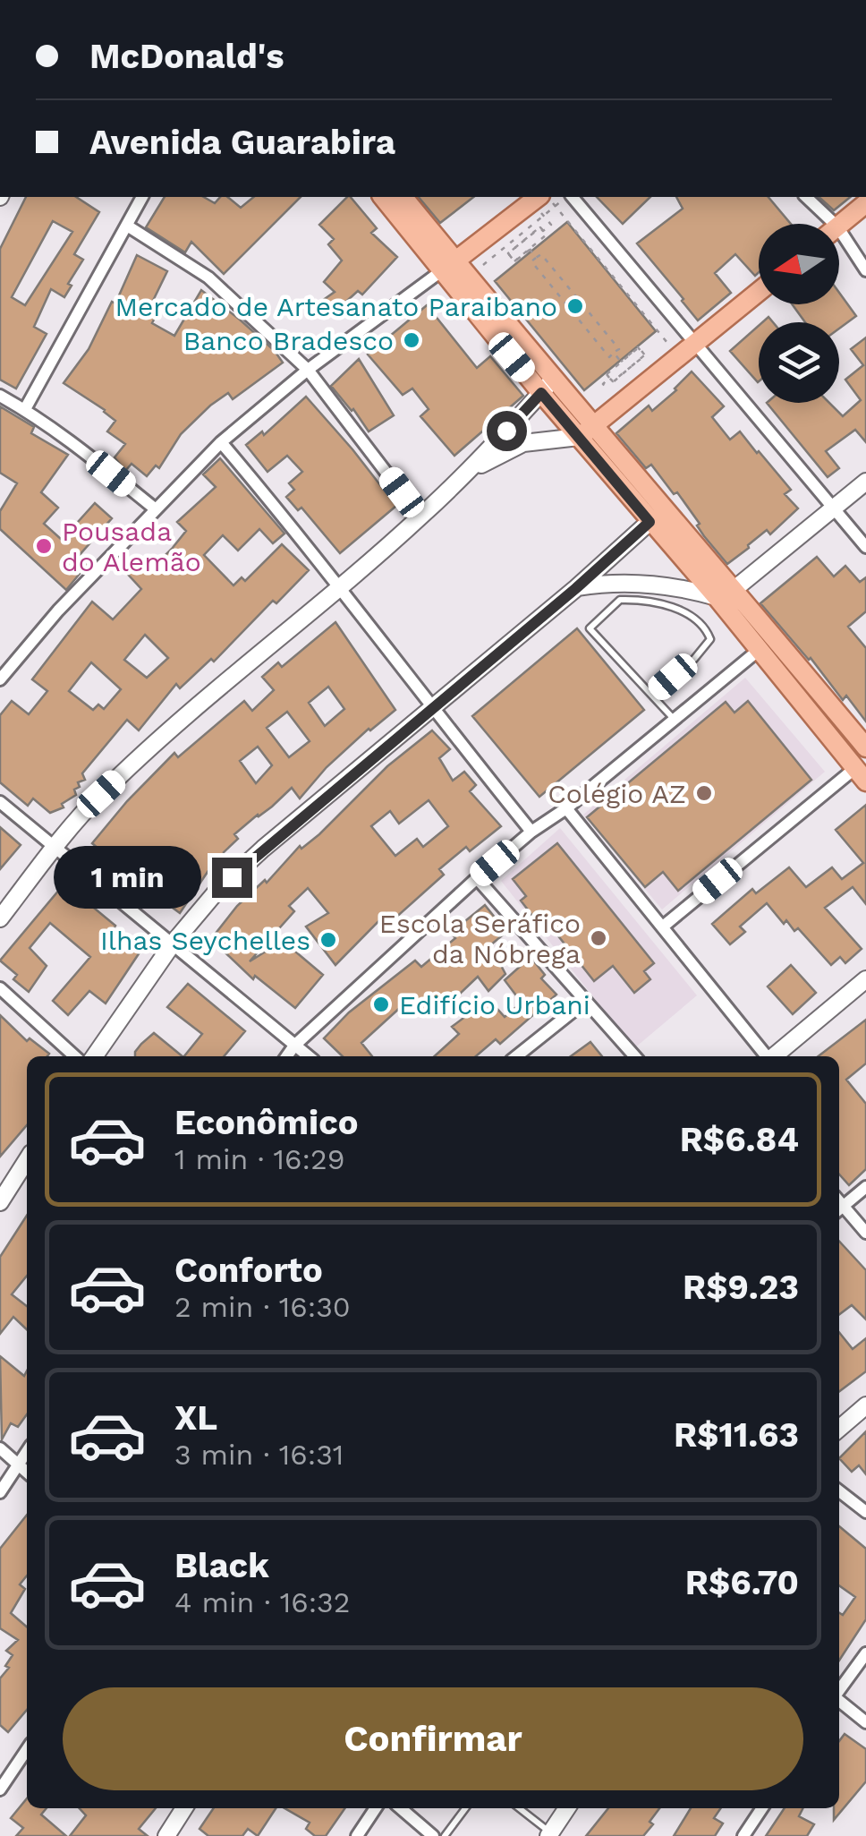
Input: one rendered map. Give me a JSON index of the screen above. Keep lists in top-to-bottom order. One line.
{"places":["Mercado de Artesanato Paraibano","Banco Bradesco","Pousada do Alemão","Colégio AZ","Escola Seráfico da Nóbrega","Ilhas Seychelles","Edifício Urbani"],"north":"left","page":{"banner":["McDonald's","Avenida Guarabira"],"bubble":"1 min","list":[{"name":"Econômico","note":"1 min · 16:29","value":"R$6.84"},{"name":"Conforto","note":"2 min · 16:30","value":"R$9.23"},{"name":"XL","note":"3 min · 16:31","value":"R$11.63"},{"name":"Black","note":"4 min · 16:32","value":"R$6.70"}],"buttons":"Confirmar"}}
